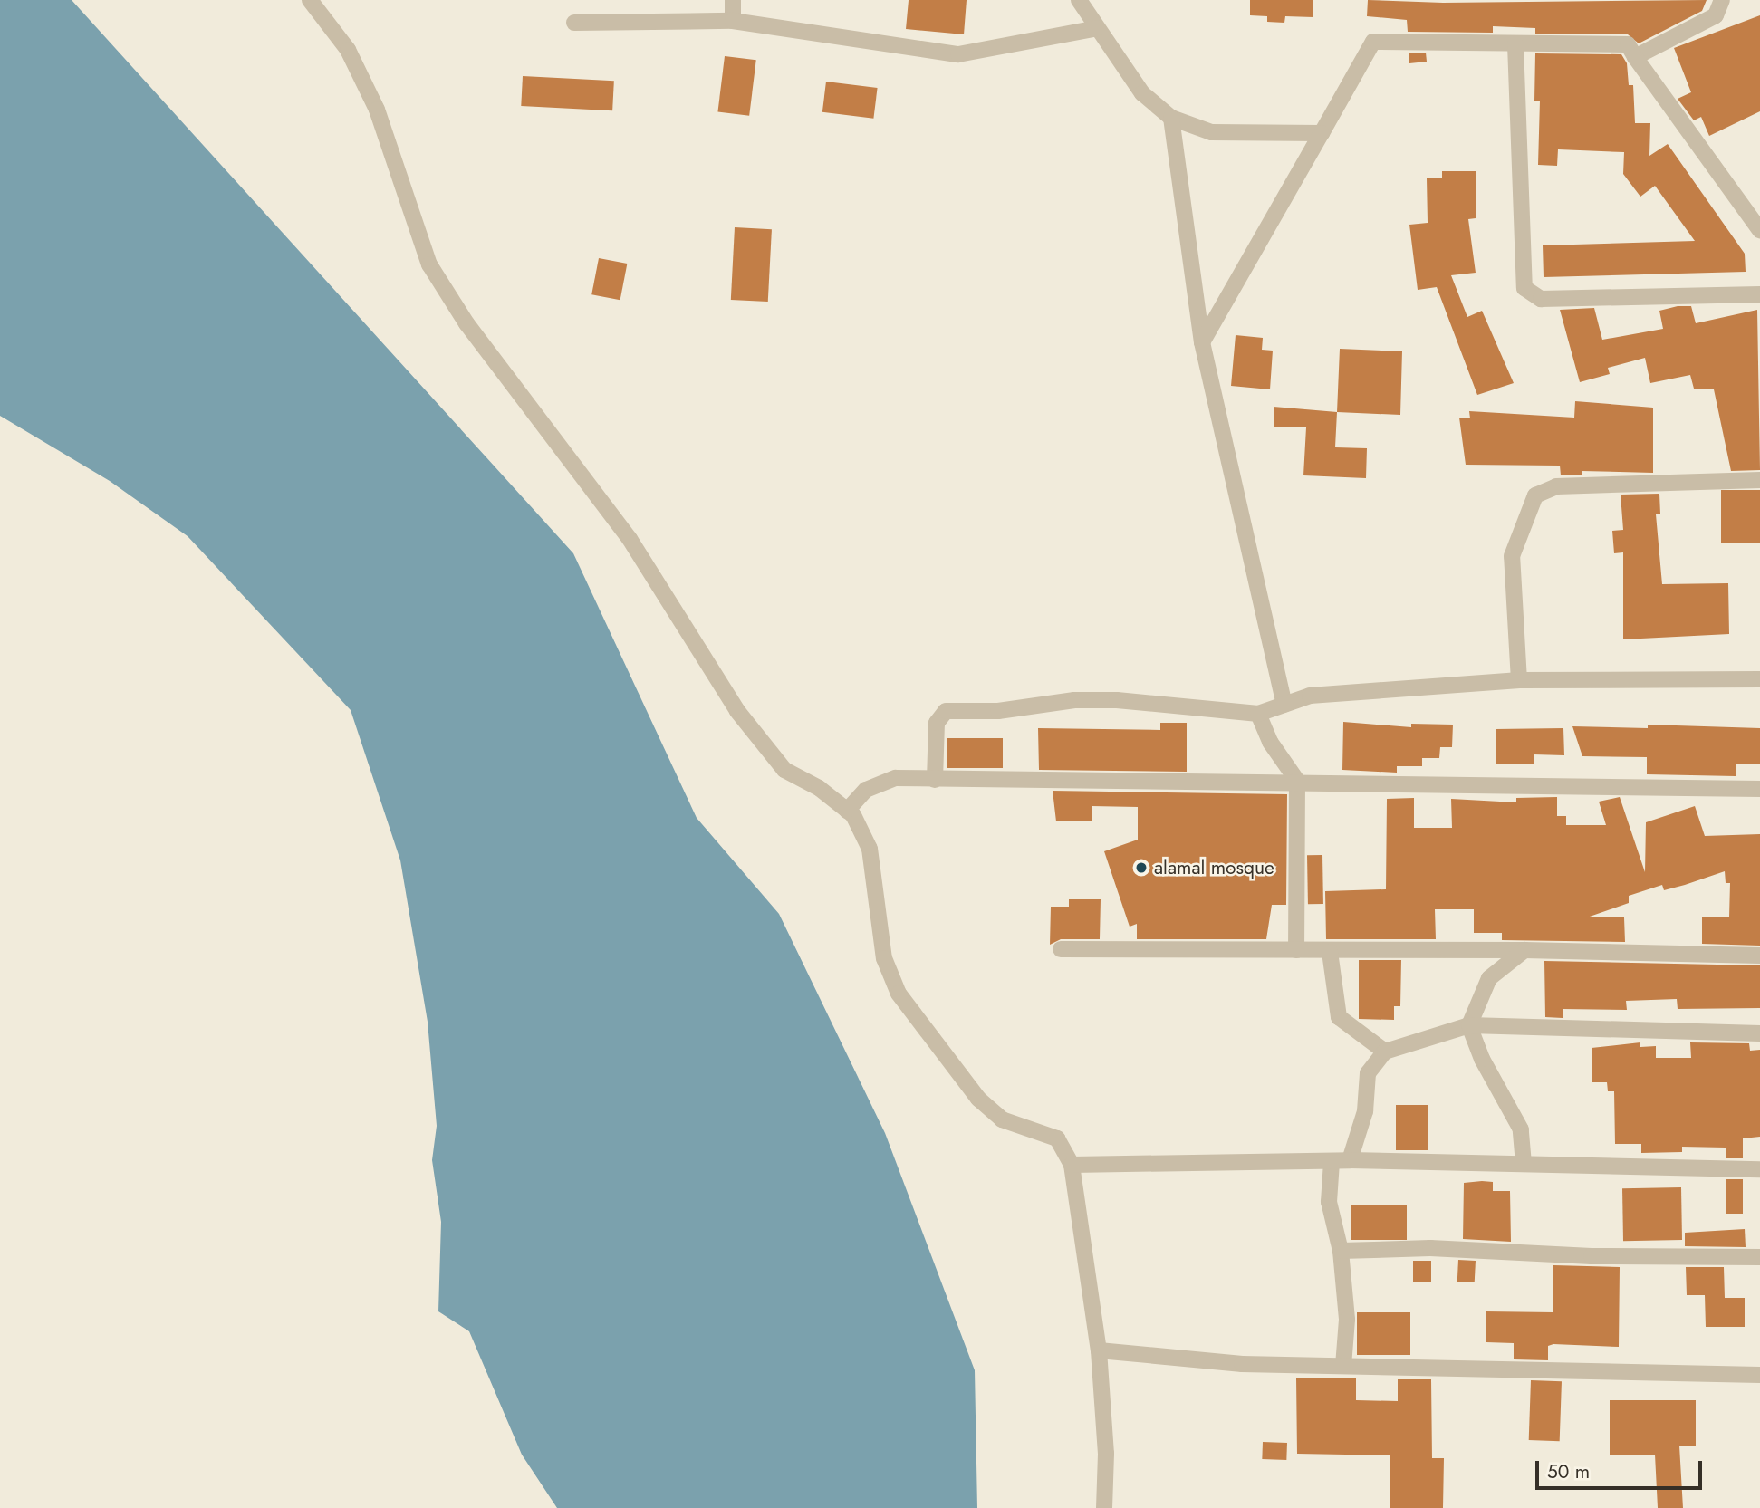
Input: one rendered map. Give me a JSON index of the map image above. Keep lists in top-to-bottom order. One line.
{"places":["alamal mosque"],"scale_bar":"50 m"}
